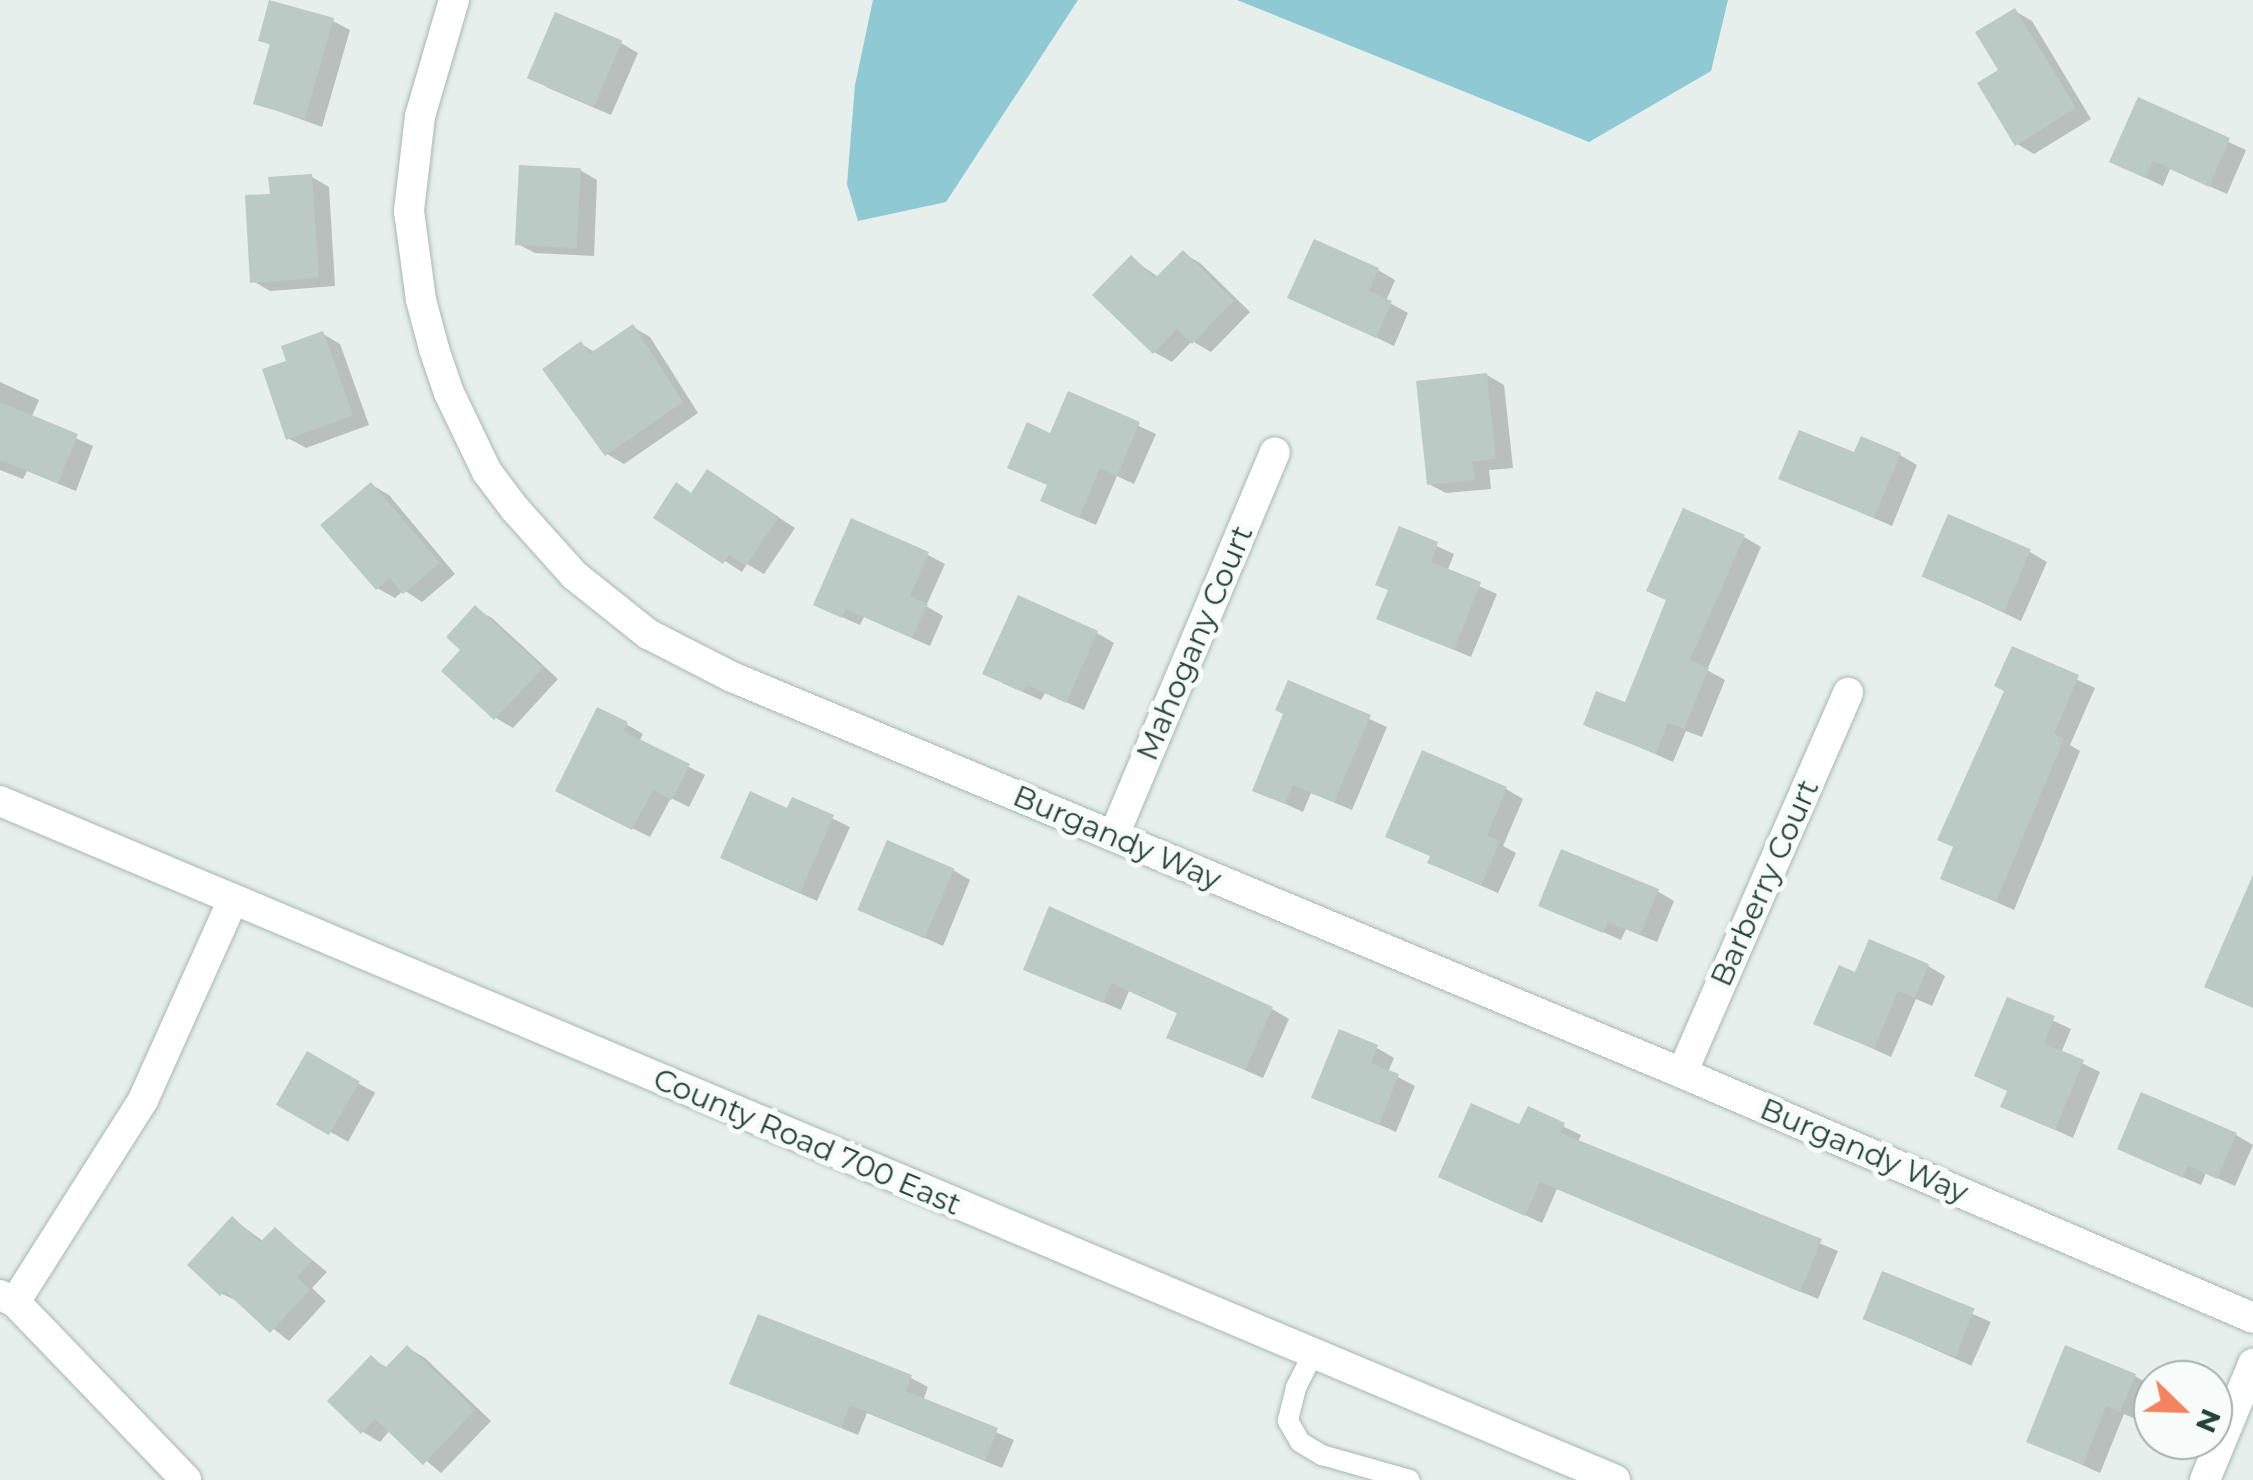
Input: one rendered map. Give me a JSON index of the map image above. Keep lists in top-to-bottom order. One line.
{"streets":{"street":["Mahogany Court","Burgandy Way","Barberry Court","County Road 700 East"]},"crossings":[["Mahogany Court","Burgandy Way"],["Burgandy Way","Barberry Court"]],"north":"bottom right"}
